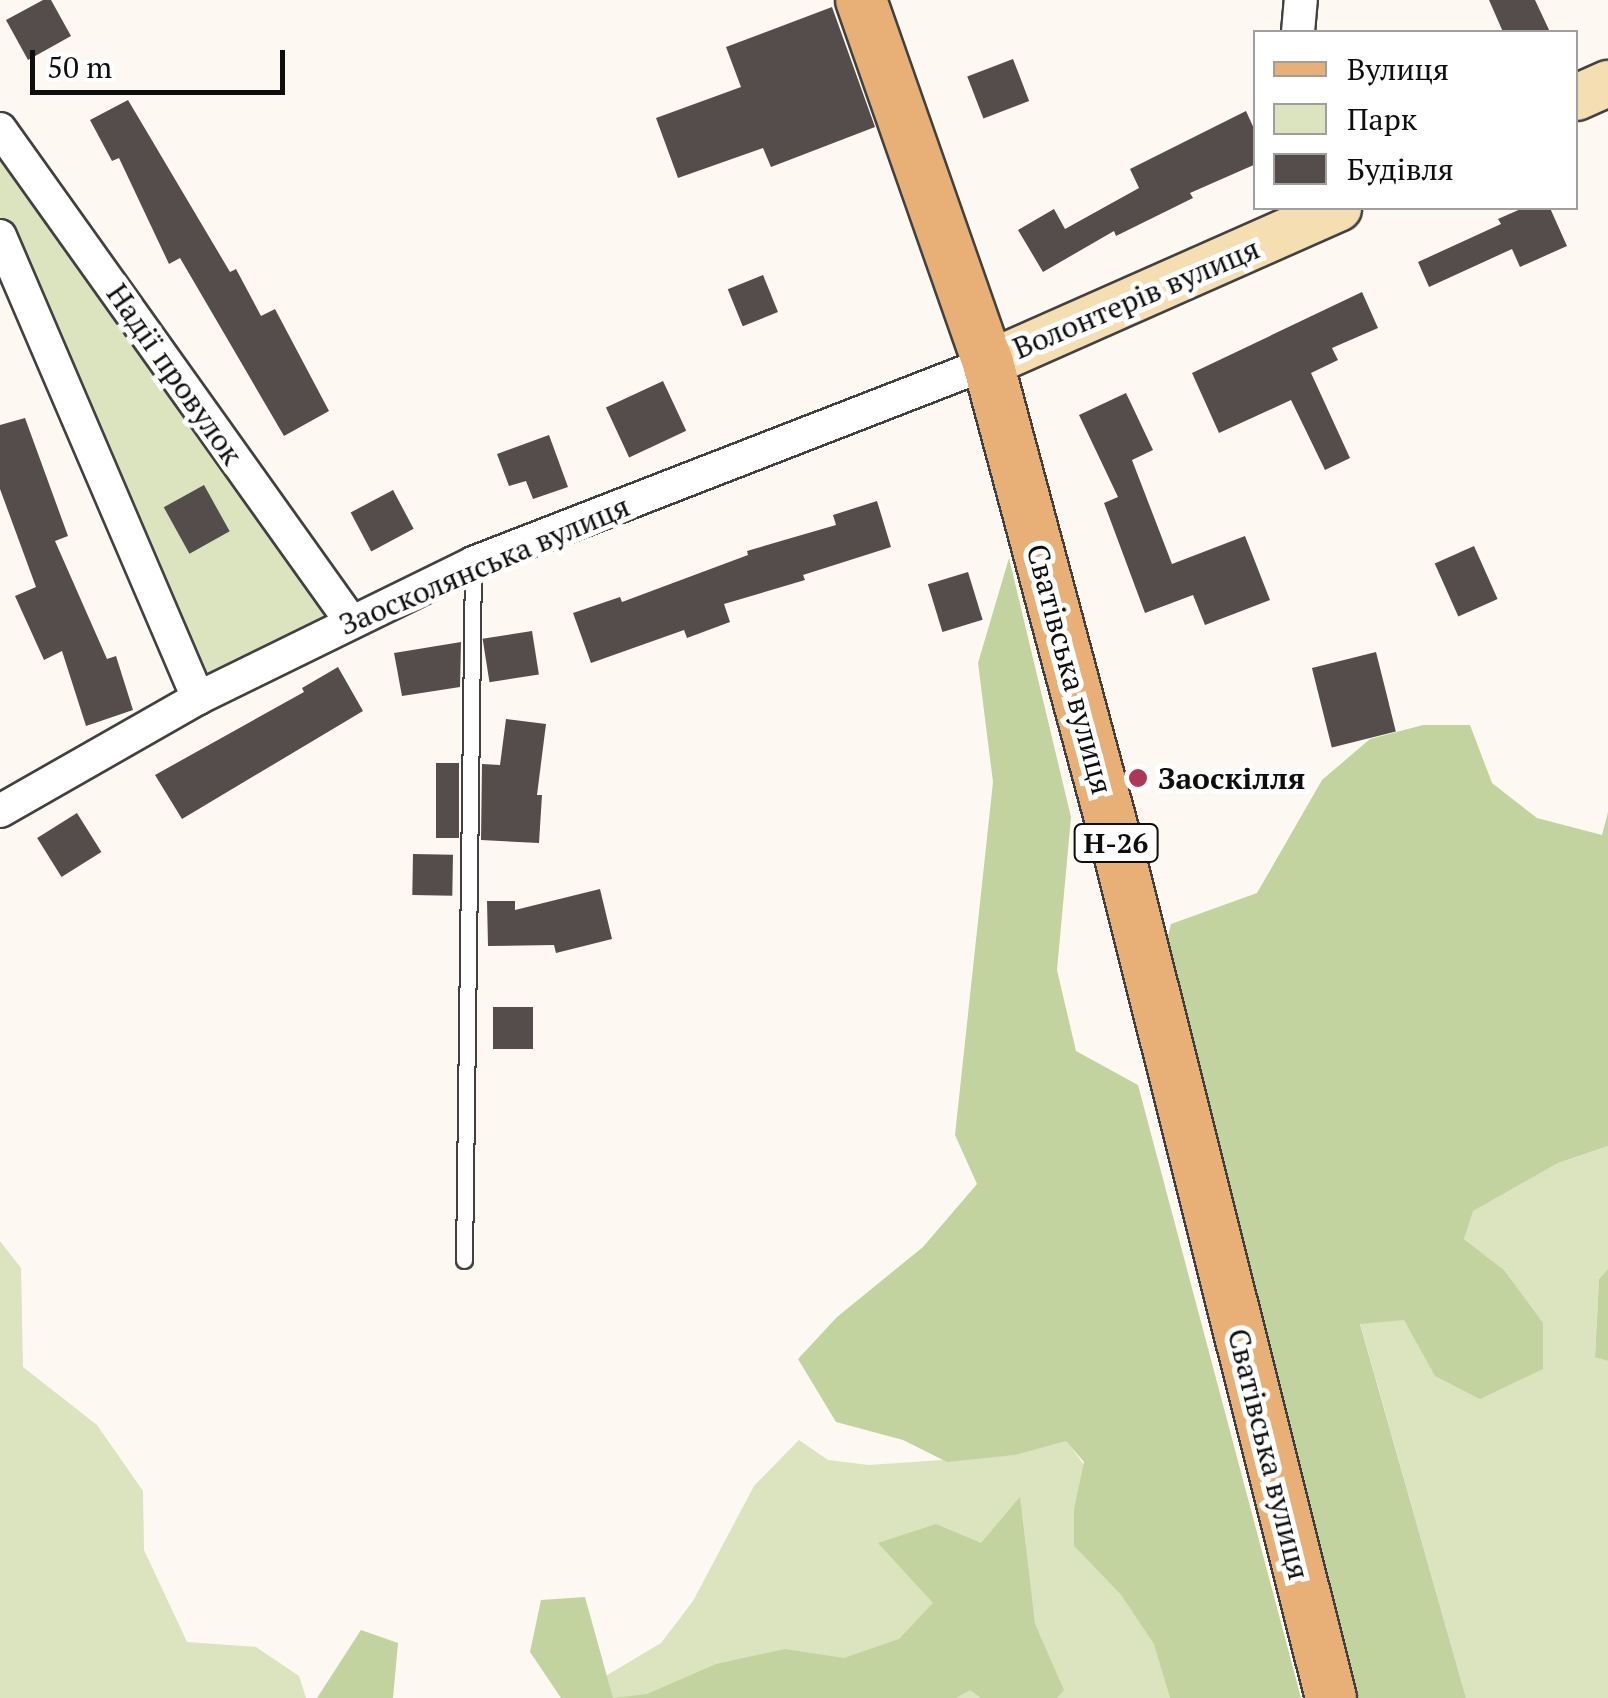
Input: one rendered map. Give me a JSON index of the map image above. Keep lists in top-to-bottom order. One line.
{"streets":{"main road":["Сватівська вулиця","Н-26"],"street":["Волонтерів вулиця","Надії провулок","Заосколянська вулиця"]},"crossings":[["Волонтерів вулиця","Заосколянська вулиця"],["Волонтерів вулиця","Сватівська вулиця"],["Надії провулок","Заосколянська вулиця"],["Заосколянська вулиця","Сватівська вулиця"]],"places":["Заоскілля"],"legend":["Вулиця","Парк","Будівля"],"scale_bar":"50 m"}
